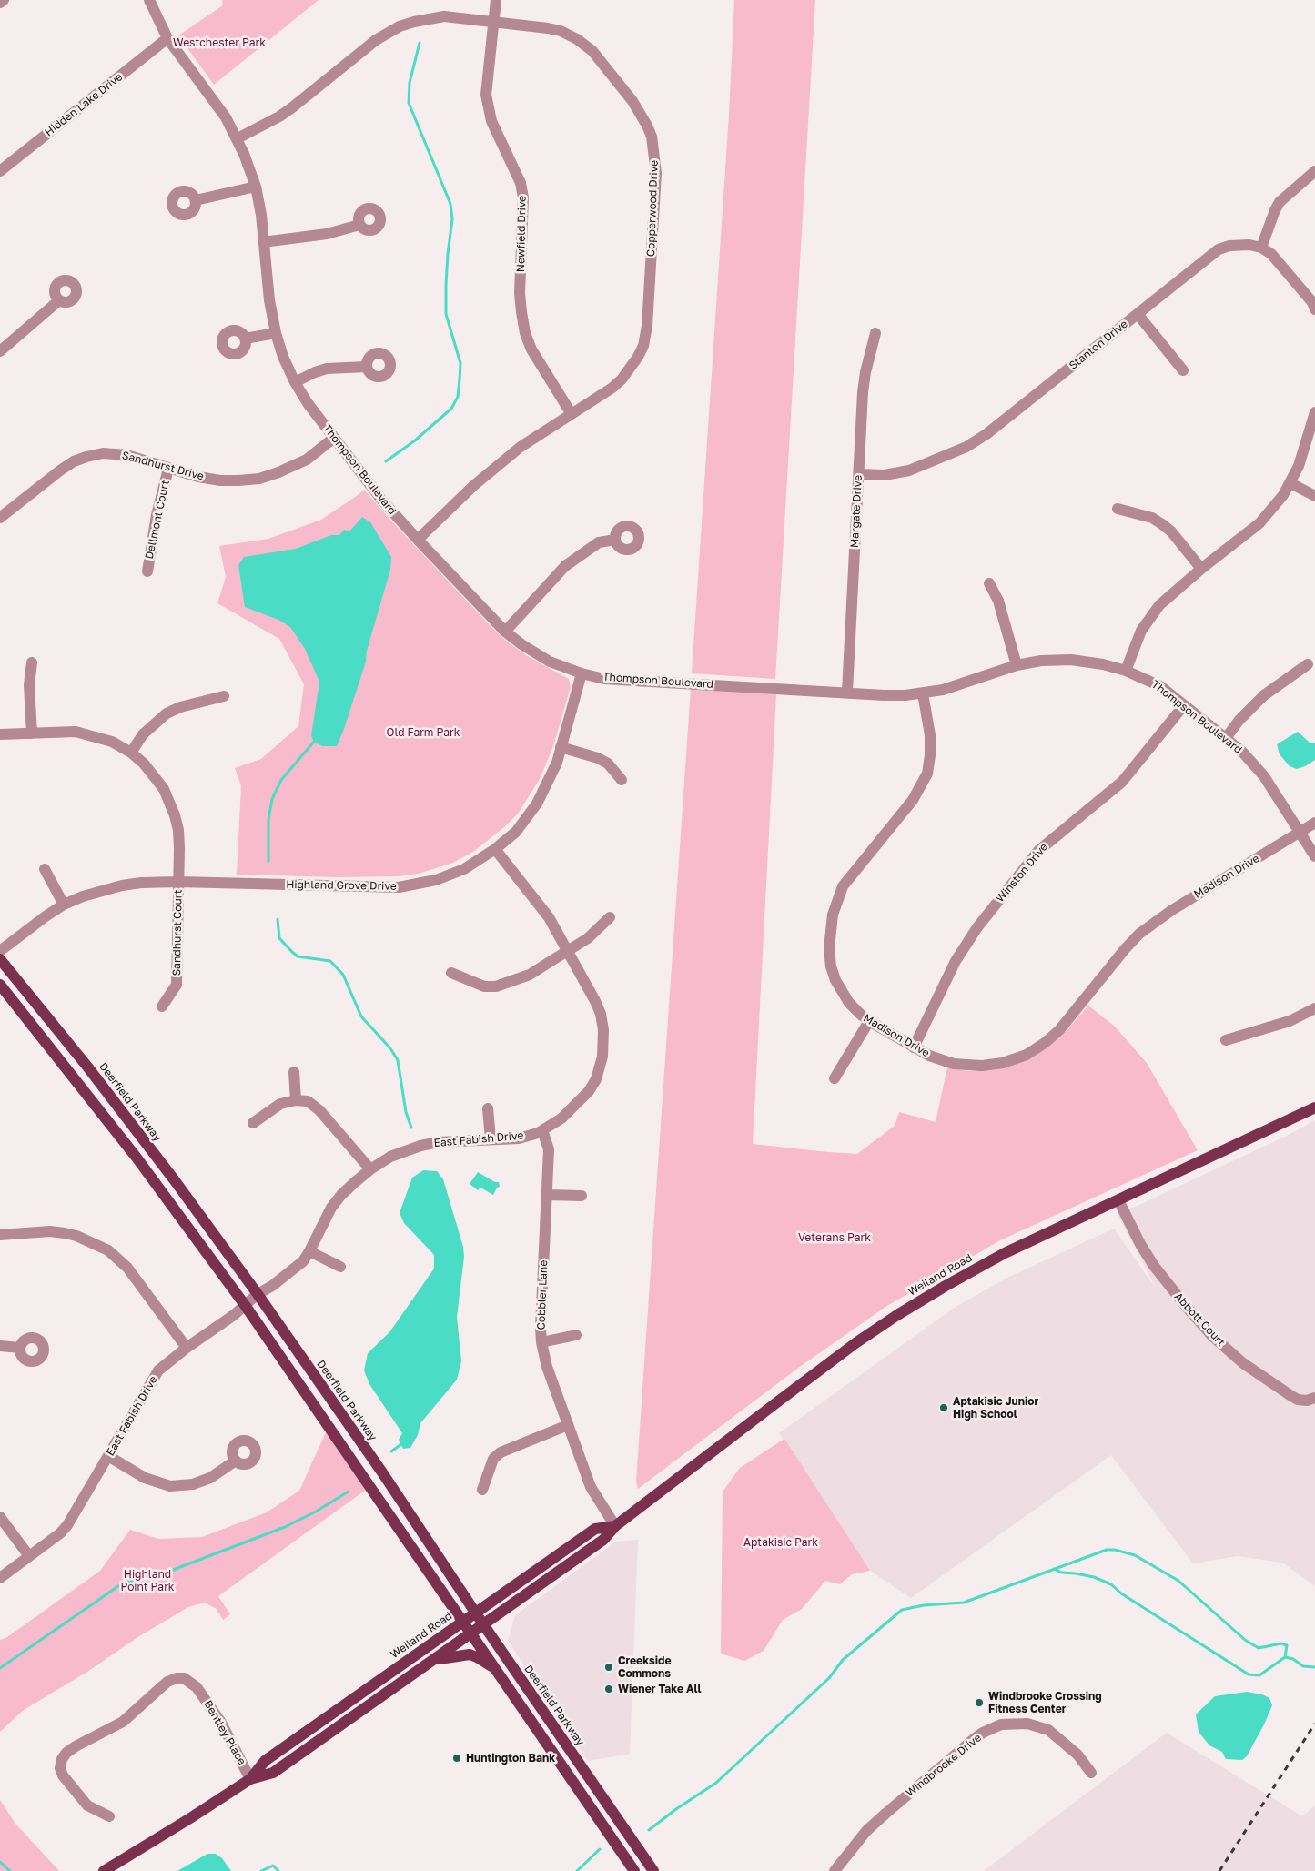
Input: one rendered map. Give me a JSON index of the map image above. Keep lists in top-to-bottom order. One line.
{"streets":{"main road":["Deerfield Parkway","Weiland Road"],"street":["Hidden Lake Drive","Copperwood Drive","Newfield Drive","Stanton Drive","Sandhurst Drive","Thompson Boulevard","Margate Drive","Dellmont Court","Winston Drive","Madison Drive","Highland Grove Drive","Sandhurst Court","East Fabish Drive","Cobbler Lane","Abbott Court","Bentley Place","Windbrooke Drive"]},"crossings":[["Hidden Lake Drive","Thompson Boulevard"],["Copperwood Drive","Newfield Drive"],["Copperwood Drive","Thompson Boulevard"],["Stanton Drive","Margate Drive"],["Sandhurst Drive","Thompson Boulevard"],["Sandhurst Drive","Dellmont Court"],["Thompson Boulevard","Margate Drive"],["Thompson Boulevard","Winston Drive"],["Thompson Boulevard","Madison Drive"],["Thompson Boulevard","Highland Grove Drive"],["Winston Drive","Madison Drive"],["Highland Grove Drive","Sandhurst Court"],["Highland Grove Drive","East Fabish Drive"],["Deerfield Parkway","East Fabish Drive"],["Deerfield Parkway","Weiland Road"],["East Fabish Drive","Cobbler Lane"],["Weiland Road","Cobbler Lane"],["Weiland Road","Abbott Court"],["Weiland Road","Bentley Place"]],"parks":["Westchester Park","Old Farm Park","Veterans Park","Aptakisic Park","Highland Point Park"],"places":["Aptakisic Junior High School","Creekside Commons","Wiener Take All","Windbrooke Crossing Fitness Center","Huntington Bank"]}
